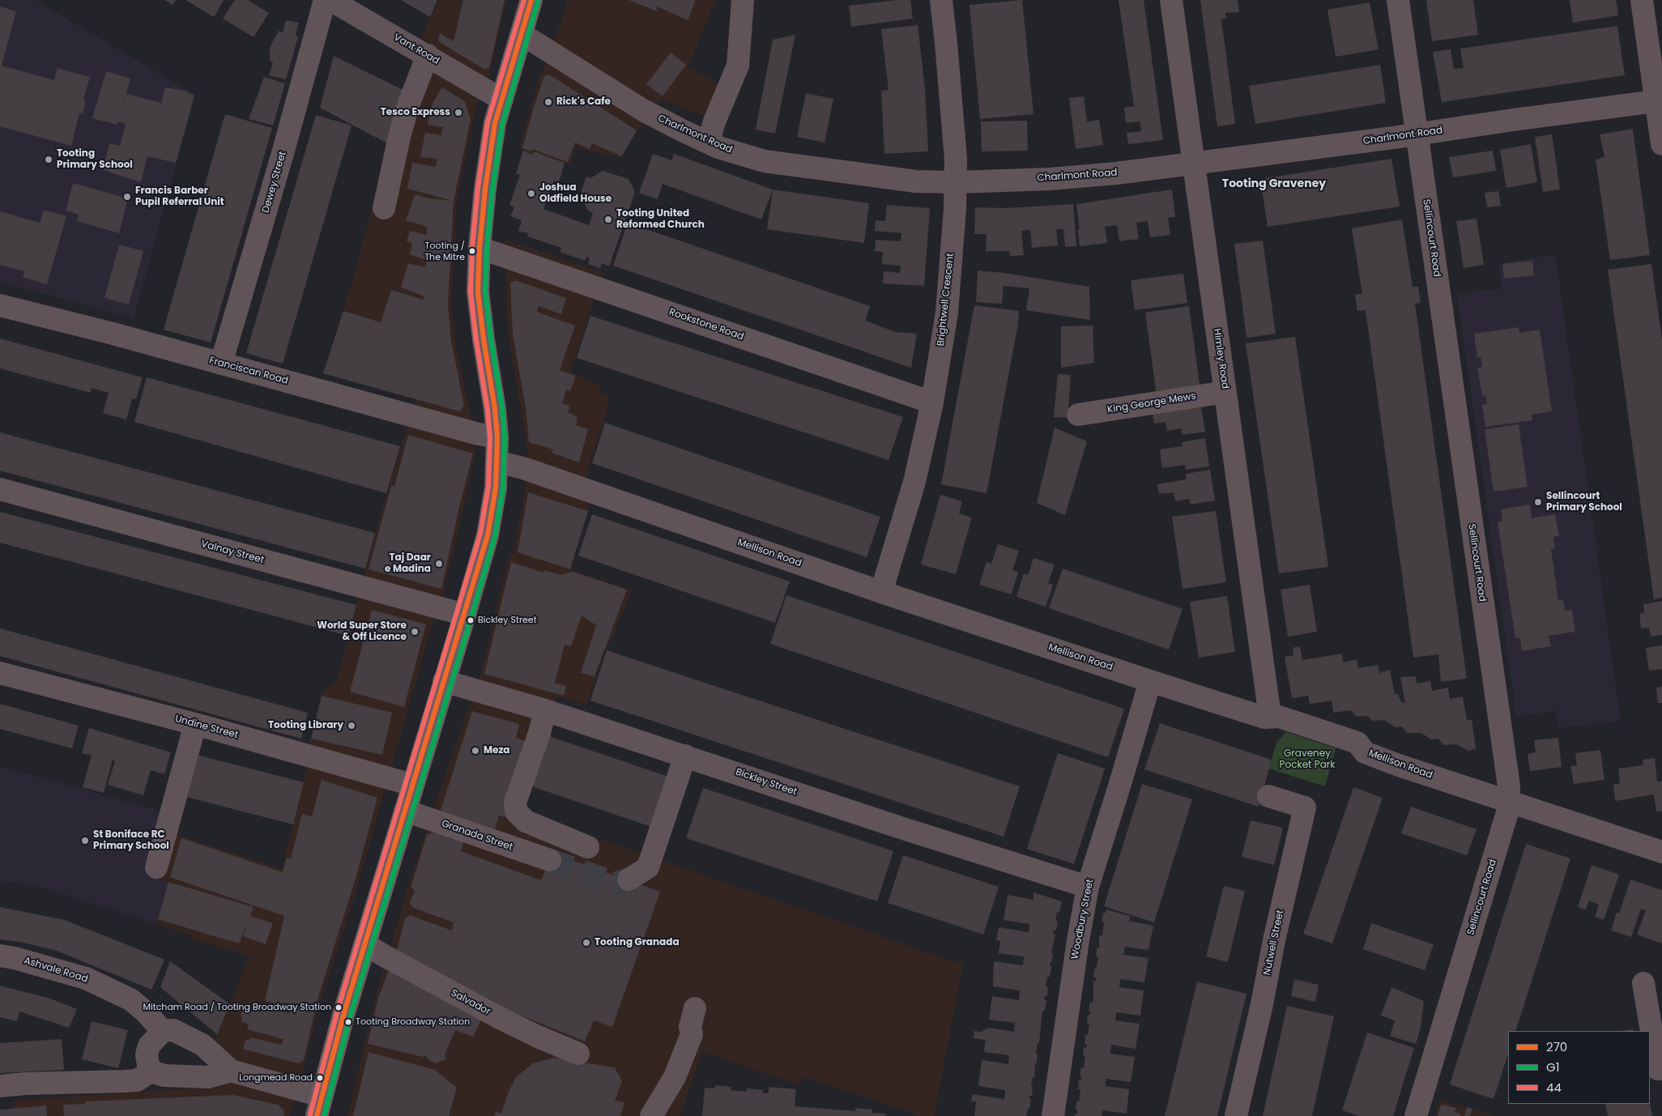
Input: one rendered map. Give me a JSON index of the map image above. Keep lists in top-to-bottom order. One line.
{"streets":{"street":["Vant Road","Charlmont Road","Dewey Street","Sellincourt Road","Brightwell Crescent","Rookstone Road","Himley Road","Franciscan Road","King George Mews","Valnay Street","Mellison Road","Undine Street","Bickley Street","Granada Street","Woodbury Street","Nutwell Street","Ashvale Road","Salvador"]},"crossings":[["Charlmont Road","Sellincourt Road"],["Charlmont Road","Brightwell Crescent"],["Charlmont Road","Himley Road"],["Dewey Street","Franciscan Road"],["Sellincourt Road","Mellison Road"],["Brightwell Crescent","Rookstone Road"],["Brightwell Crescent","Mellison Road"],["Himley Road","King George Mews"],["Himley Road","Mellison Road"],["Mellison Road","Woodbury Street"],["Bickley Street","Woodbury Street"]],"districts":["Tooting Graveney"],"parks":["Graveney Pocket Park"],"places":["Rick's Cafe","Tesco Express","Tooting Primary School","Joshua Oldfield House","Francis Barber Pupil Referral Unit","Tooting United Reformed Church","Tooting / The Mitre","Sellincourt Primary School","Taj Daar e Madina","Bickley Street","World Super Store & Off Licence","Tooting Library","Meza","St Boniface RC Primary School","Tooting Granada","Mitcham Road / Tooting Broadway Station","Tooting Broadway Station","Longmead Road"],"lines":["transit line 270","transit line 44","transit line G1"],"legend":["270","G1","44"]}
